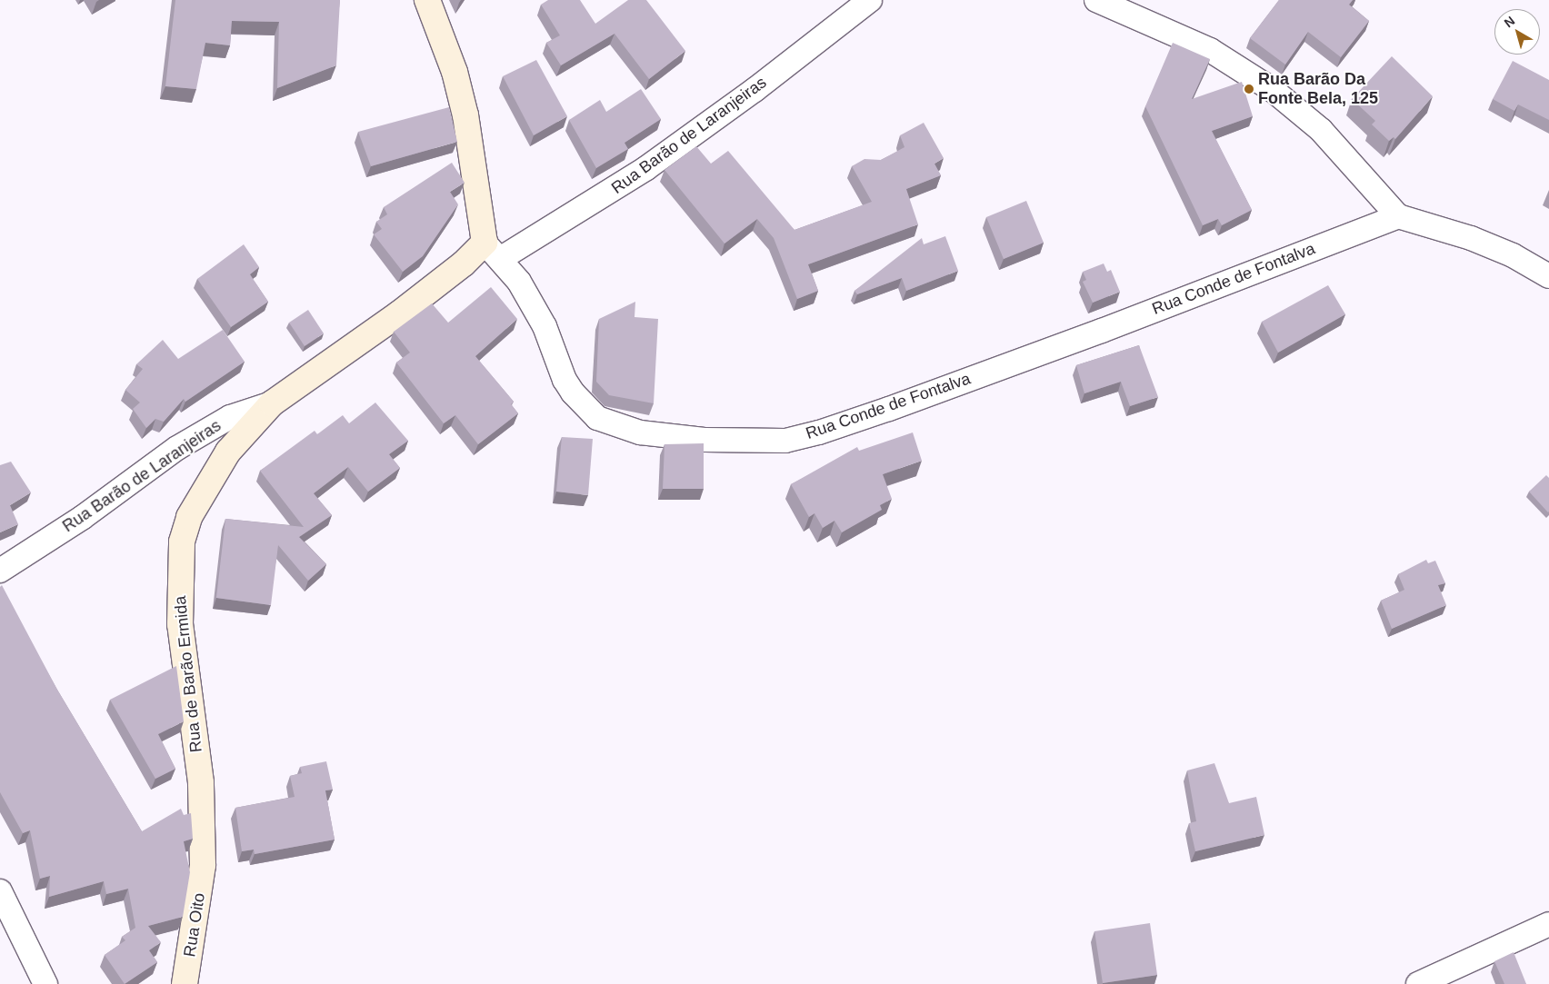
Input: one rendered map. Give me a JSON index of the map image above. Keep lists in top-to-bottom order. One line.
{"streets":{"main road":["Rua Barão de Laranjeiras","Rua de Barão Ermida","Rua Oito"],"street":["Rua Conde de Fontalva"]},"crossings":[["Rua Barão de Laranjeiras","Rua Conde de Fontalva"],["Rua Barão de Laranjeiras","Rua de Barão Ermida"],["Rua de Barão Ermida","Rua Oito"]],"places":["Rua Barão Da Fonte Bela, 125"],"north":"top left"}
